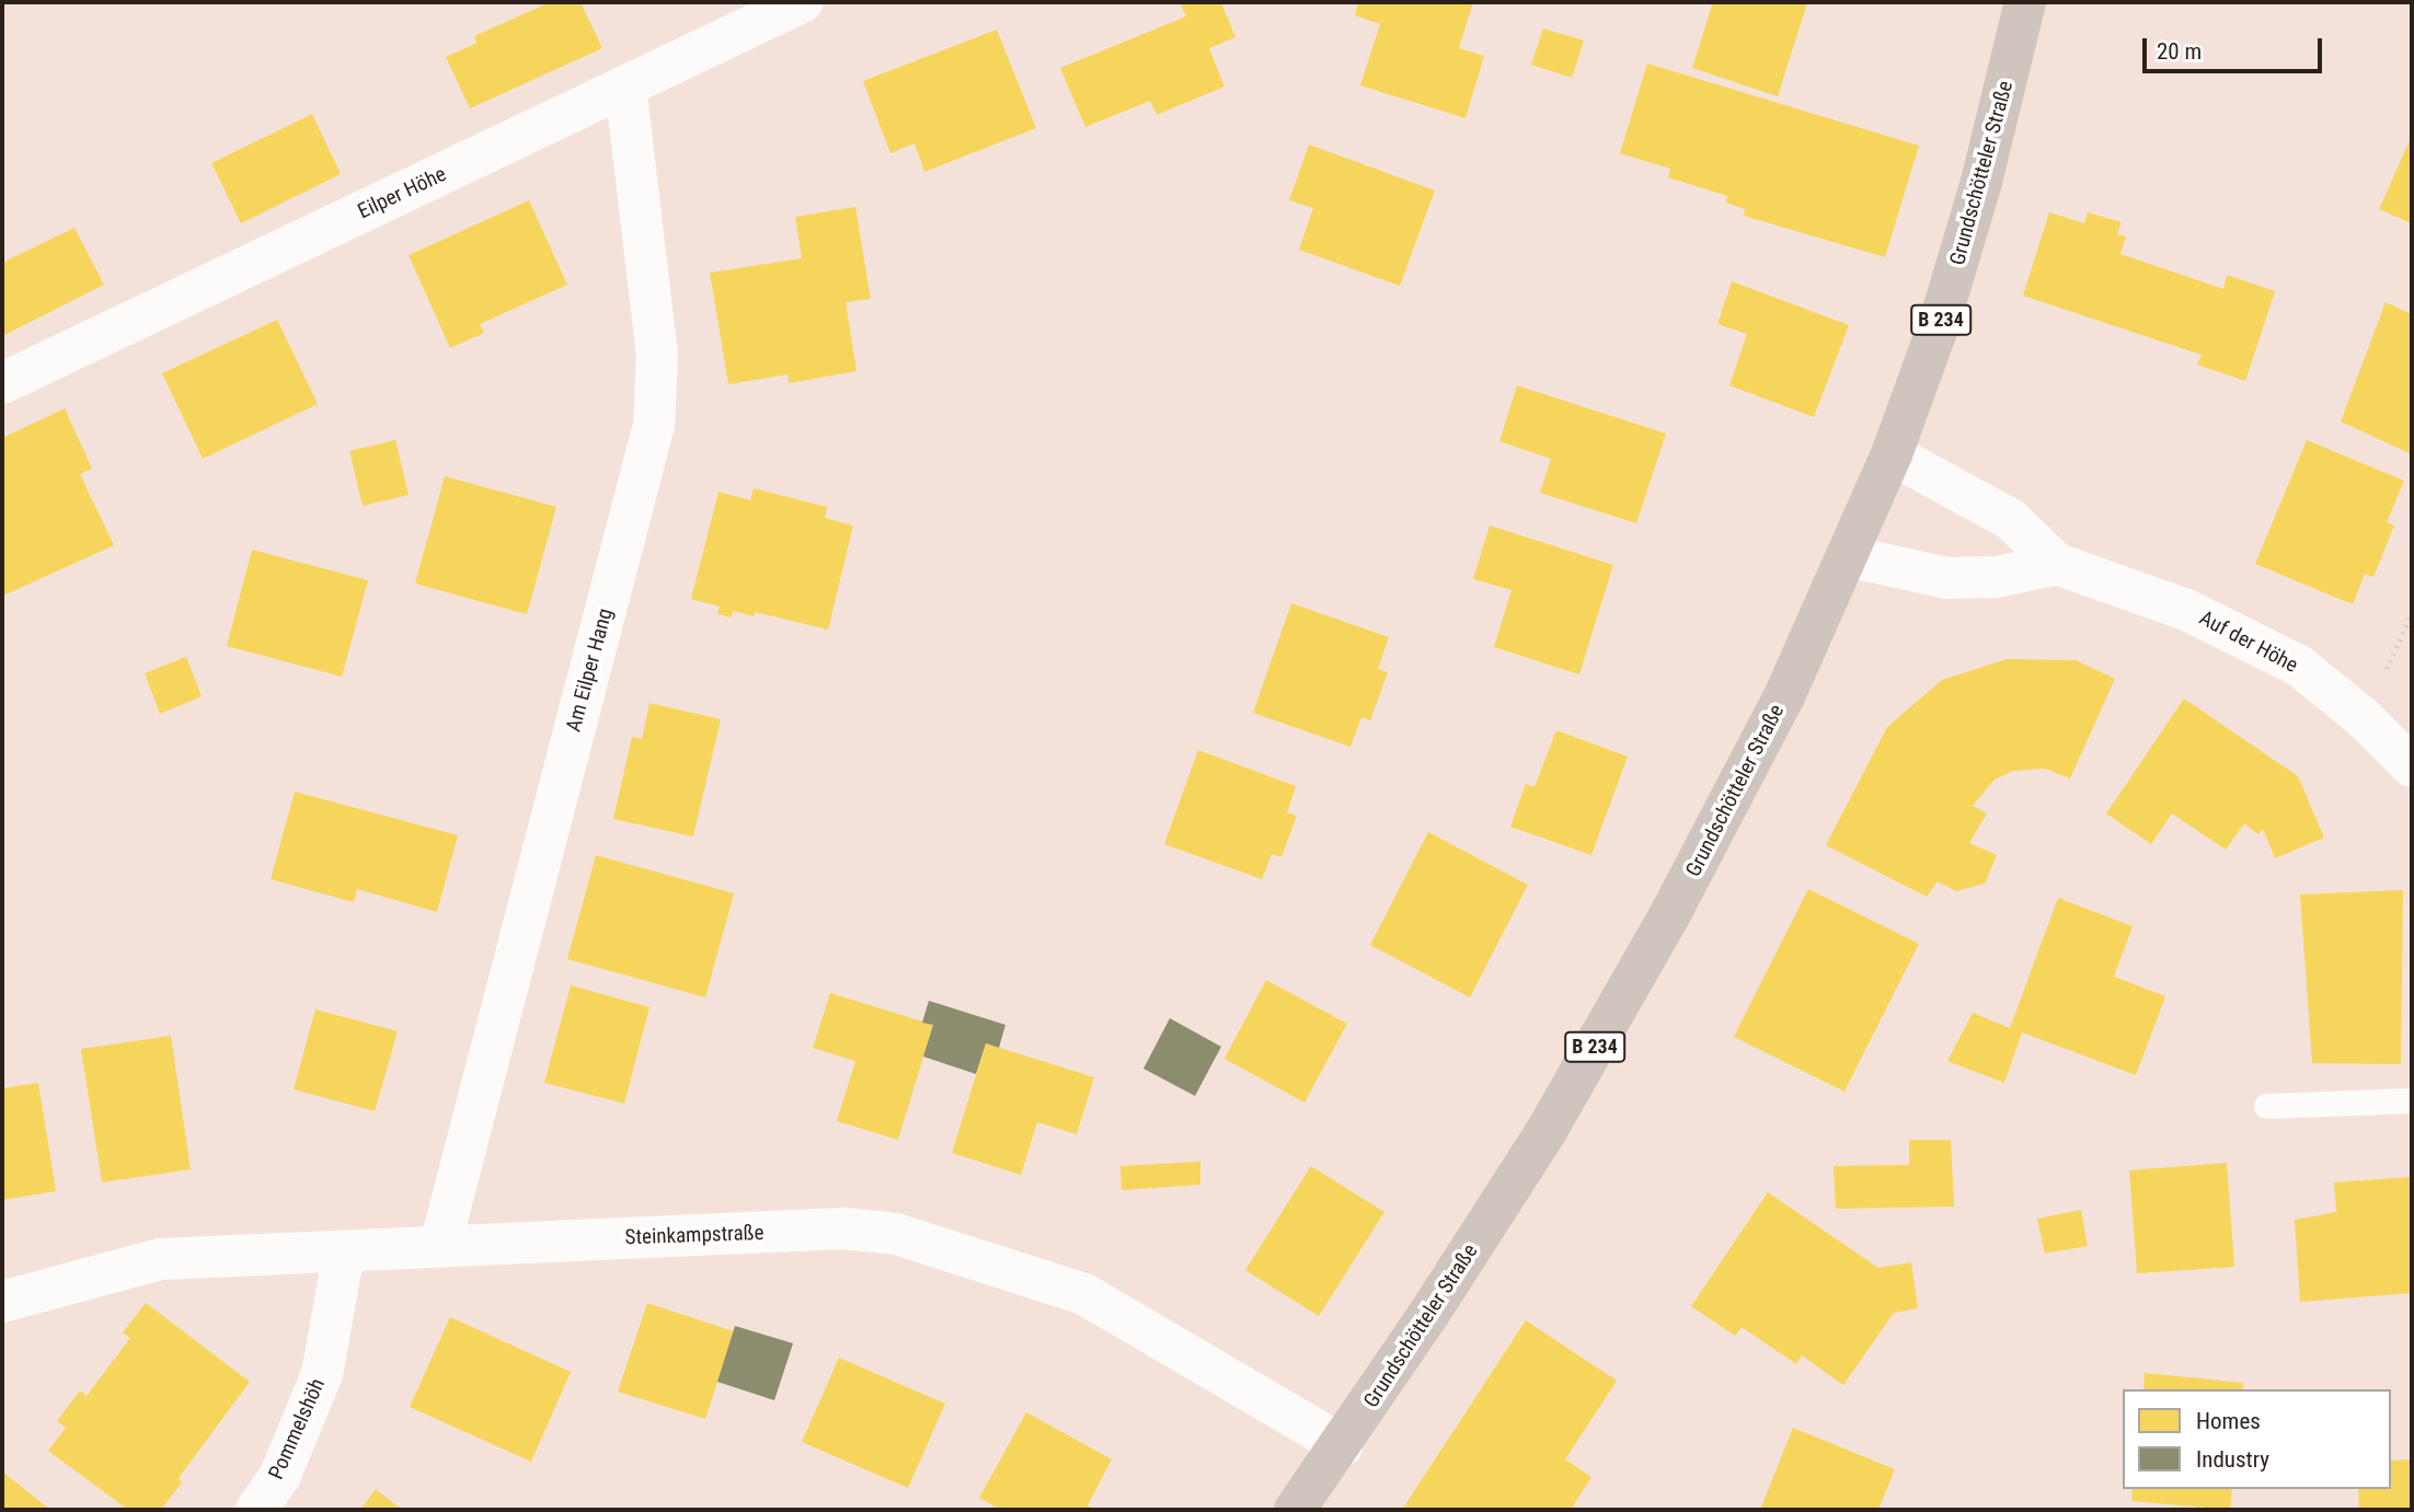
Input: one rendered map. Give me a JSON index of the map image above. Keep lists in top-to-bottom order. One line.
{"streets":{"main road":["Grundschötteler Straße","B 234"],"street":["Eilper Höhe","Auf der Höhe","Am Eilper Hang","Steinkampstraße","Pommelshöh"]},"crossings":[["Grundschötteler Straße","Auf der Höhe"],["Grundschötteler Straße","Steinkampstraße"],["Eilper Höhe","Am Eilper Hang"],["Am Eilper Hang","Steinkampstraße"],["Steinkampstraße","Pommelshöh"]],"legend":["Homes","Industry"],"scale_bar":"20 m"}
